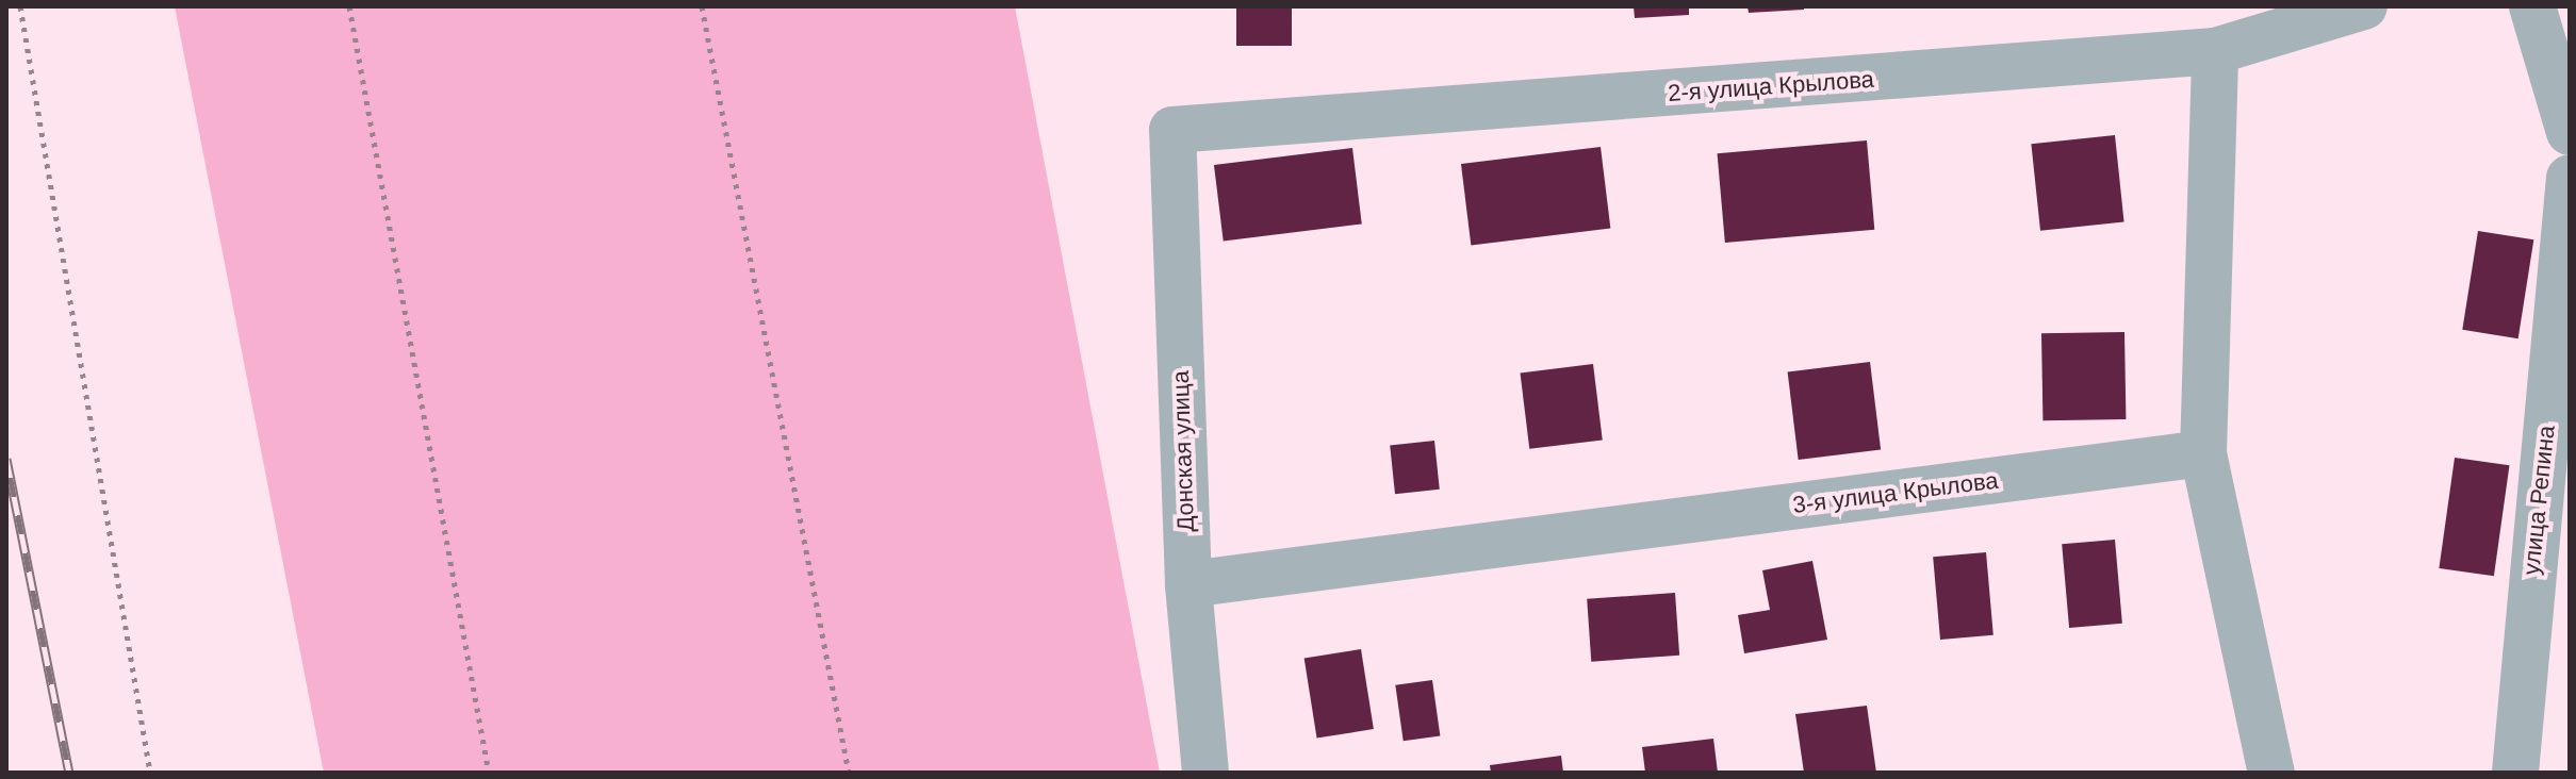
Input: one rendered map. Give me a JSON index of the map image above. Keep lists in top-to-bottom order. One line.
{"streets":{"street":["2-я улица Крылова","Донская улица","3-я улица Крылова","улица Репина"]},"crossings":[["2-я улица Крылова","Донская улица"],["Донская улица","3-я улица Крылова"]]}
